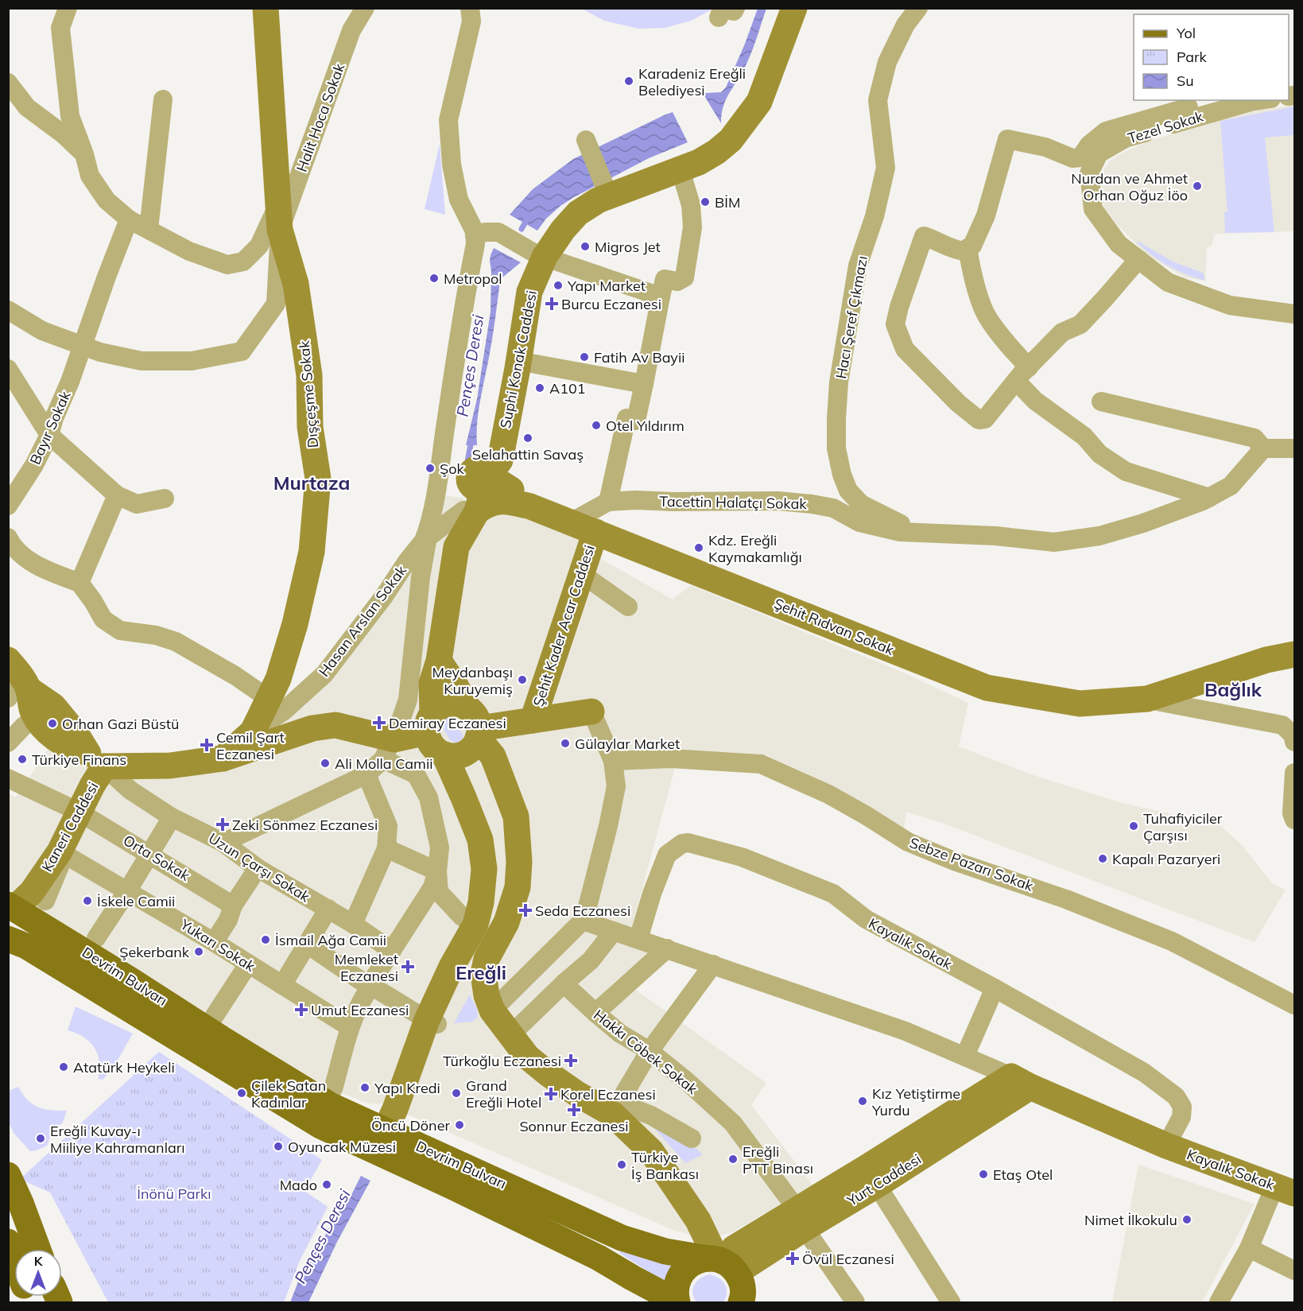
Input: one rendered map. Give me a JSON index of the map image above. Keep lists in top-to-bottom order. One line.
{"streets":{"main road":["Devrim Bulvarı"],"street":["Halit Hoca Sokak","Tezel Sokak","Hacı Şeref Çıkmazı","Suphi Konak Caddesi","Dışçeşme Sokak","Bayır Sokak","Tacettin Halatçı Sokak","Hasan Arslan Sokak","Şehit Kader Acar Caddesi","Şehit Rıdvan Sokak","Kaneri Caddesi","Orta Sokak","Sebze Pazarı Sokak","Uzun Çarşı Sokak","Kayalık Sokak","Yukarı Sokak","Hakkı Cöbek Sokak","Yurt Caddesi"]},"crossings":[["Halit Hoca Sokak","Dışçeşme Sokak"],["Hacı Şeref Çıkmazı","Tacettin Halatçı Sokak"],["Suphi Konak Caddesi","Hasan Arslan Sokak"],["Suphi Konak Caddesi","Şehit Rıdvan Sokak"],["Dışçeşme Sokak","Hasan Arslan Sokak"],["Tacettin Halatçı Sokak","Şehit Rıdvan Sokak"],["Hasan Arslan Sokak","Şehit Rıdvan Sokak"],["Şehit Kader Acar Caddesi","Şehit Rıdvan Sokak"],["Kaneri Caddesi","Orta Sokak"],["Kaneri Caddesi","Uzun Çarşı Sokak"],["Kaneri Caddesi","Yukarı Sokak"],["Kaneri Caddesi","Devrim Bulvarı"],["Kayalık Sokak","Yurt Caddesi"],["Devrim Bulvarı","Yurt Caddesi"],["Hakkı Cöbek Sokak","Yurt Caddesi"]],"districts":["Murtaza","Bağlık","Ereğli"],"water":["Pençes Deresi"],"parks":["İnönü Parkı"],"places":{"other":["Karadeniz Ereğli Belediyesi","Nurdan ve Ahmet Orhan Oğuz İöo","BİM","Migros Jet","Metropol","Yapı Market","Fatih Av Bayii","A101","Otel Yıldırım","Selahattin Savaş","Şok","Kdz. Ereğli Kaymakamlığı","Meydanbaşı Kuruyemiş","Orhan Gazi Büstü","Gülaylar Market","Türkiye Finans","Ali Molla Camii","Tuhafiyiciler Çarşısı","Kapalı Pazaryeri","İskele Camii","İsmail Ağa Camii","Şekerbank","Atatürk Heykeli","Yapı Kredi","Çilek Satan Kadınlar","Grand Ereğli Hotel","Kız Yetiştirme Yurdu","Öncü Döner","Ereğli Kuvay-ı Miiliye Kahramanları","Oyuncak Müzesi","Ereğli PTT Binası","Türkiye İş Bankası","Etaş Otel","Mado","Nimet İlkokulu"],"health":["Burcu Eczanesi","Demiray Eczanesi","Cemil Şart Eczanesi","Zeki Sönmez Eczanesi","Seda Eczanesi","Memleket Eczanesi","Umut Eczanesi","Türkoğlu Eczanesi","Korel Eczanesi","Sonnur Eczanesi","Övül Eczanesi"]},"legend":["Yol","Park","Su"],"north":"top"}
